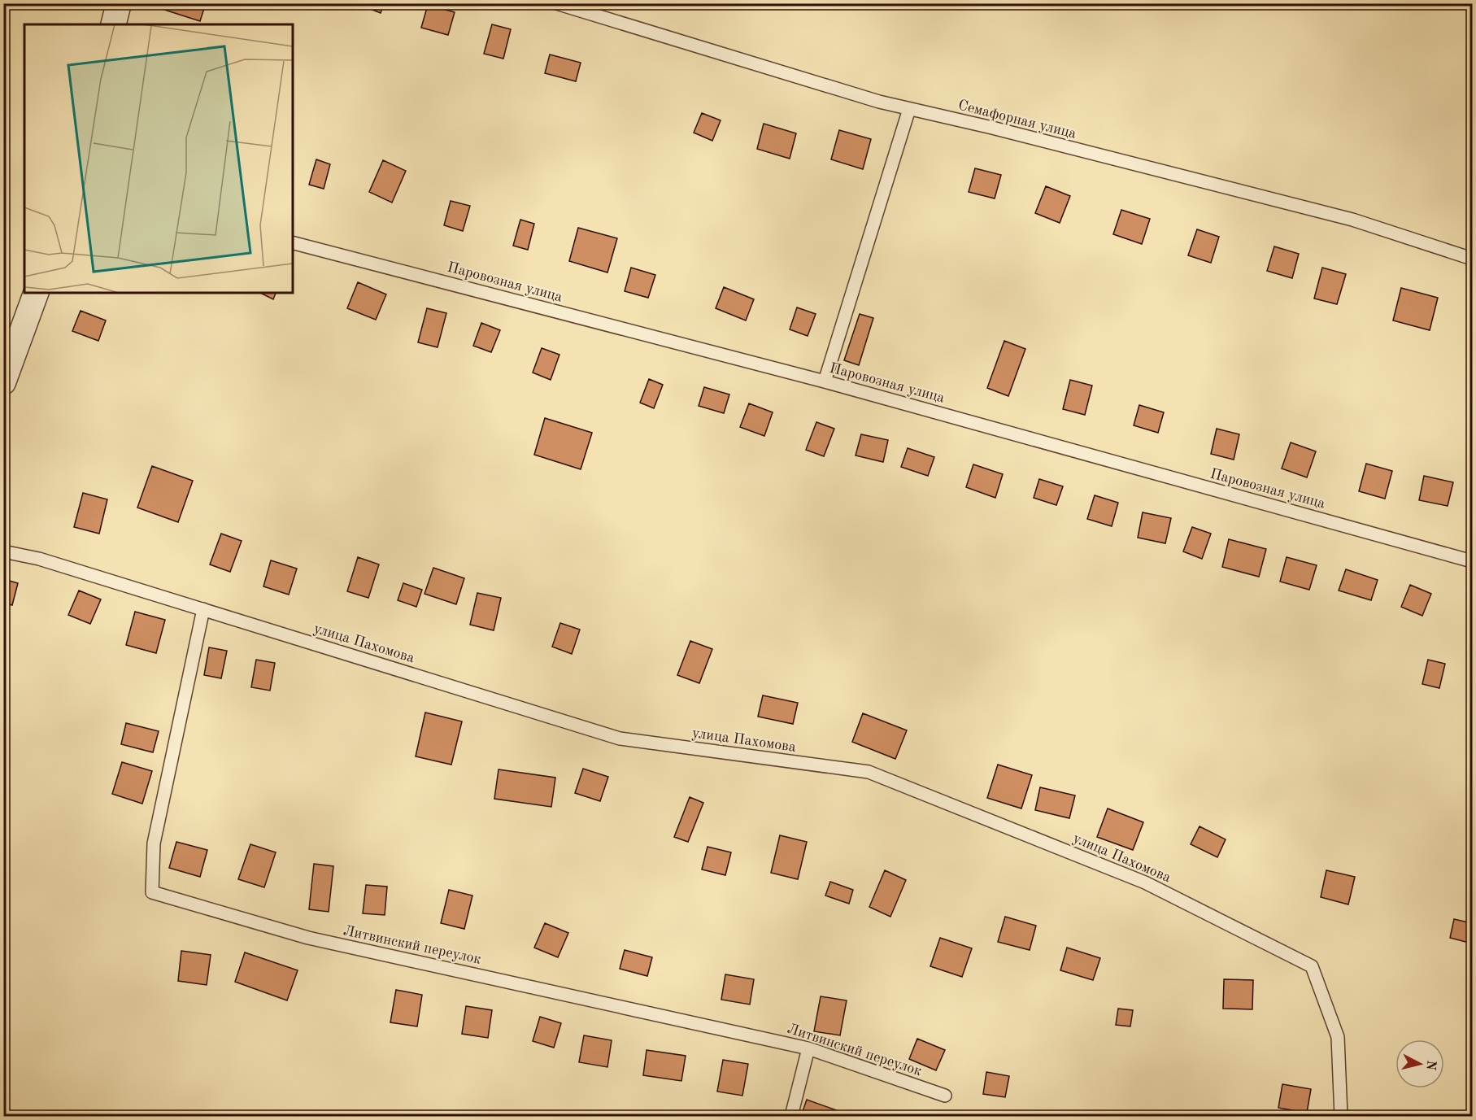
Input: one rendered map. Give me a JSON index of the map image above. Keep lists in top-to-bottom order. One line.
{"streets":{"lane":["Семафорная улица","Паровозная улица","улица Пахомова","Литвинский переулок"]},"crossings":[["улица Пахомова","Литвинский переулок"]],"north":"right"}
